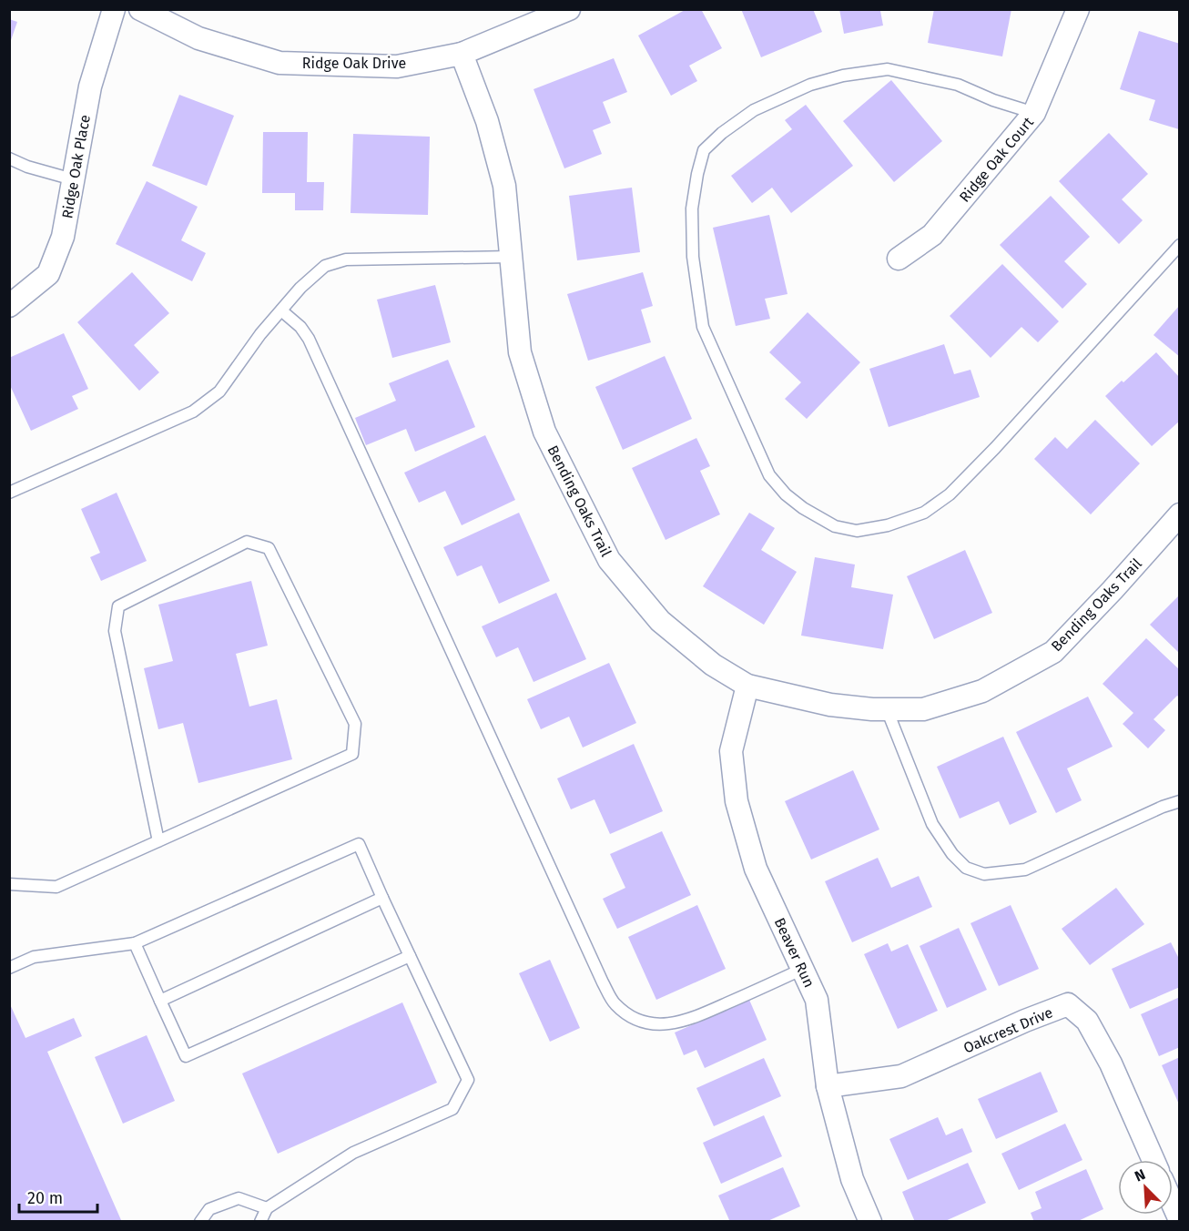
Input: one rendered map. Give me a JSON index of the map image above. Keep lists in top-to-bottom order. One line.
{"streets":{"street":["Ridge Oak Drive","Ridge Oak Court","Ridge Oak Place","Bending Oaks Trail","Beaver Run","Oakcrest Drive"]},"crossings":[["Ridge Oak Drive","Bending Oaks Trail"],["Bending Oaks Trail","Beaver Run"],["Beaver Run","Oakcrest Drive"]],"scale_bar":"20 m","north":"top left"}
